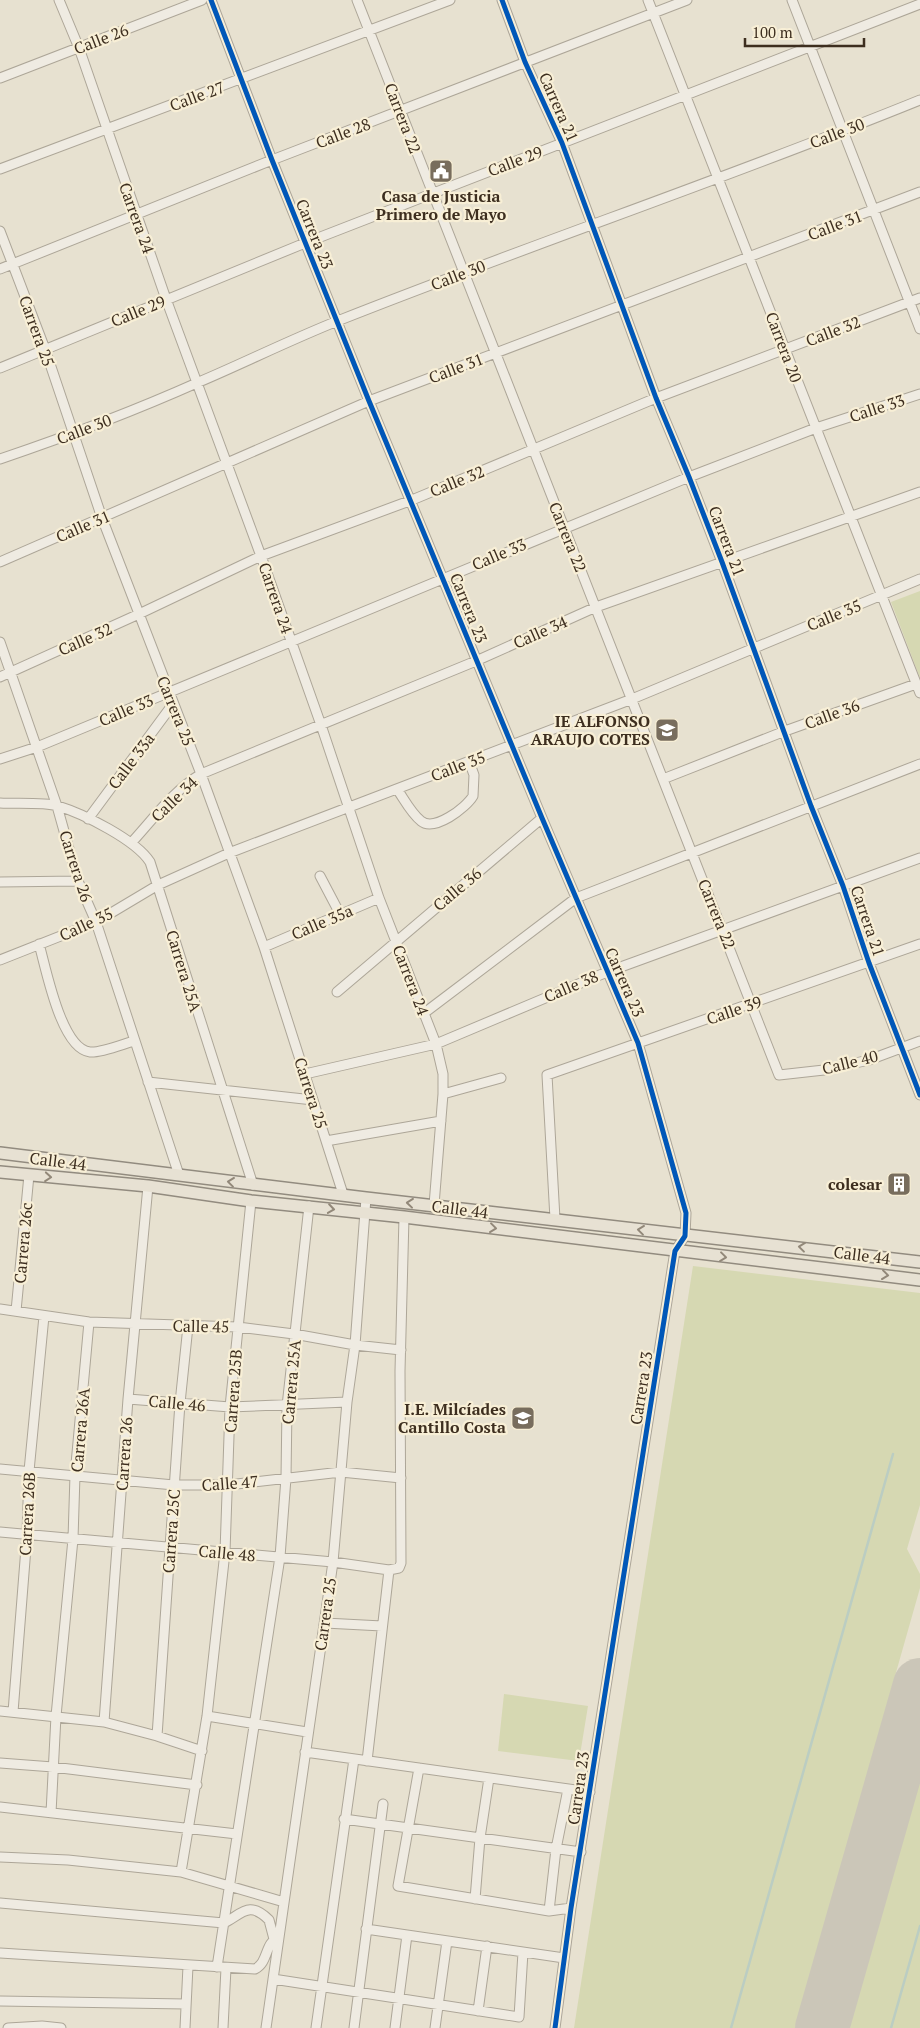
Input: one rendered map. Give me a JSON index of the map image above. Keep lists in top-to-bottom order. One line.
{"streets":{"main road":["Calle 44"],"street":["Calle 26","Calle 27","Carrera 21","Carrera 22","Calle 28","Calle 30","Calle 29","Carrera 24","Calle 31","Carrera 23","Carrera 25","Calle 32","Carrera 20","Calle 33","Calle 35","Calle 34","Calle 36","Calle 33a","Carrera 26","Calle 35a","Carrera 25A","Calle 38","Calle 39","Calle 40","Carrera 26c","Calle 45","Carrera 25B","Calle 46","Carrera 26A","Calle 47","Carrera 26B","Carrera 25C","Calle 48"]},"crossings":[["Calle 26","Carrera 24"],["Calle 27","Carrera 22"],["Calle 27","Carrera 24"],["Calle 27","Carrera 23"],["Carrera 21","Calle 28"],["Carrera 21","Calle 30"],["Carrera 21","Calle 29"],["Carrera 21","Calle 31"],["Carrera 21","Calle 32"],["Carrera 21","Calle 33"],["Carrera 21","Calle 35"],["Carrera 21","Calle 34"],["Carrera 21","Calle 36"],["Carrera 21","Calle 38"],["Carrera 21","Calle 39"],["Carrera 21","Calle 40"],["Carrera 22","Calle 28"],["Carrera 22","Calle 30"],["Carrera 22","Calle 29"],["Carrera 22","Calle 31"],["Carrera 22","Calle 32"],["Carrera 22","Calle 33"],["Carrera 22","Calle 35"],["Carrera 22","Calle 34"],["Carrera 22","Calle 36"],["Carrera 22","Calle 38"],["Carrera 22","Calle 39"],["Carrera 22","Calle 40"],["Calle 28","Carrera 24"],["Calle 28","Carrera 23"],["Calle 28","Carrera 25"],["Calle 28","Carrera 20"],["Calle 30","Carrera 24"],["Calle 30","Carrera 23"],["Calle 30","Carrera 25"],["Calle 30","Carrera 20"],["Calle 29","Carrera 24"],["Calle 29","Carrera 23"],["Calle 29","Carrera 25"],["Calle 29","Carrera 20"],["Carrera 24","Calle 31"],["Carrera 24","Calle 32"],["Carrera 24","Calle 33"],["Carrera 24","Calle 35"],["Carrera 24","Calle 34"],["Carrera 24","Calle 36"],["Carrera 24","Calle 35a"],["Carrera 24","Calle 38"],["Carrera 24","Calle 44"],["Calle 31","Carrera 23"],["Calle 31","Carrera 25"],["Calle 31","Carrera 20"],["Carrera 23","Calle 32"],["Carrera 23","Calle 33"],["Carrera 23","Calle 35"],["Carrera 23","Calle 34"],["Carrera 23","Calle 36"],["Carrera 23","Calle 38"],["Carrera 23","Calle 39"],["Carrera 23","Calle 44"],["Carrera 25","Calle 32"],["Carrera 25","Calle 33"],["Carrera 25","Calle 35"],["Carrera 25","Calle 34"],["Carrera 25","Calle 33a"],["Carrera 25","Calle 35a"],["Carrera 25","Carrera 25A"],["Carrera 25","Calle 38"],["Carrera 25","Calle 44"],["Carrera 25","Calle 45"],["Carrera 25","Calle 46"],["Carrera 25","Calle 47"],["Carrera 25","Calle 48"],["Calle 32","Carrera 20"],["Calle 32","Carrera 26"],["Carrera 20","Calle 33"],["Carrera 20","Calle 35"],["Carrera 20","Calle 34"],["Carrera 20","Calle 36"],["Calle 33","Carrera 26"],["Calle 35","Carrera 26"],["Calle 35","Carrera 25A"],["Calle 34","Carrera 25A"],["Calle 33a","Carrera 25A"],["Carrera 26","Carrera 25A"],["Carrera 26","Calle 44"],["Carrera 26","Calle 45"],["Carrera 26","Calle 46"],["Carrera 26","Calle 47"],["Carrera 26","Calle 48"],["Carrera 25A","Calle 44"],["Carrera 25A","Calle 45"],["Carrera 25A","Calle 46"],["Carrera 25A","Calle 47"],["Carrera 25A","Calle 48"],["Calle 39","Calle 44"],["Calle 44","Carrera 26c"],["Calle 44","Carrera 25B"],["Carrera 26c","Calle 45"],["Calle 45","Carrera 25B"],["Calle 45","Carrera 26A"],["Calle 45","Carrera 26B"],["Calle 45","Carrera 25C"],["Carrera 25B","Calle 46"],["Carrera 25B","Calle 47"],["Carrera 25B","Calle 48"],["Calle 46","Carrera 25C"],["Carrera 26A","Calle 47"],["Carrera 26A","Calle 48"],["Calle 47","Carrera 26B"],["Calle 47","Carrera 25C"],["Carrera 26B","Calle 48"],["Carrera 25C","Calle 48"]],"places":{"public building":["Casa de Justicia Primero de Mayo"],"school or university":["IE ALFONSO ARAUJO COTES","I.E. Milcíades Cantillo Costa"],"building":["colesar"]},"scale_bar":"100 m"}
